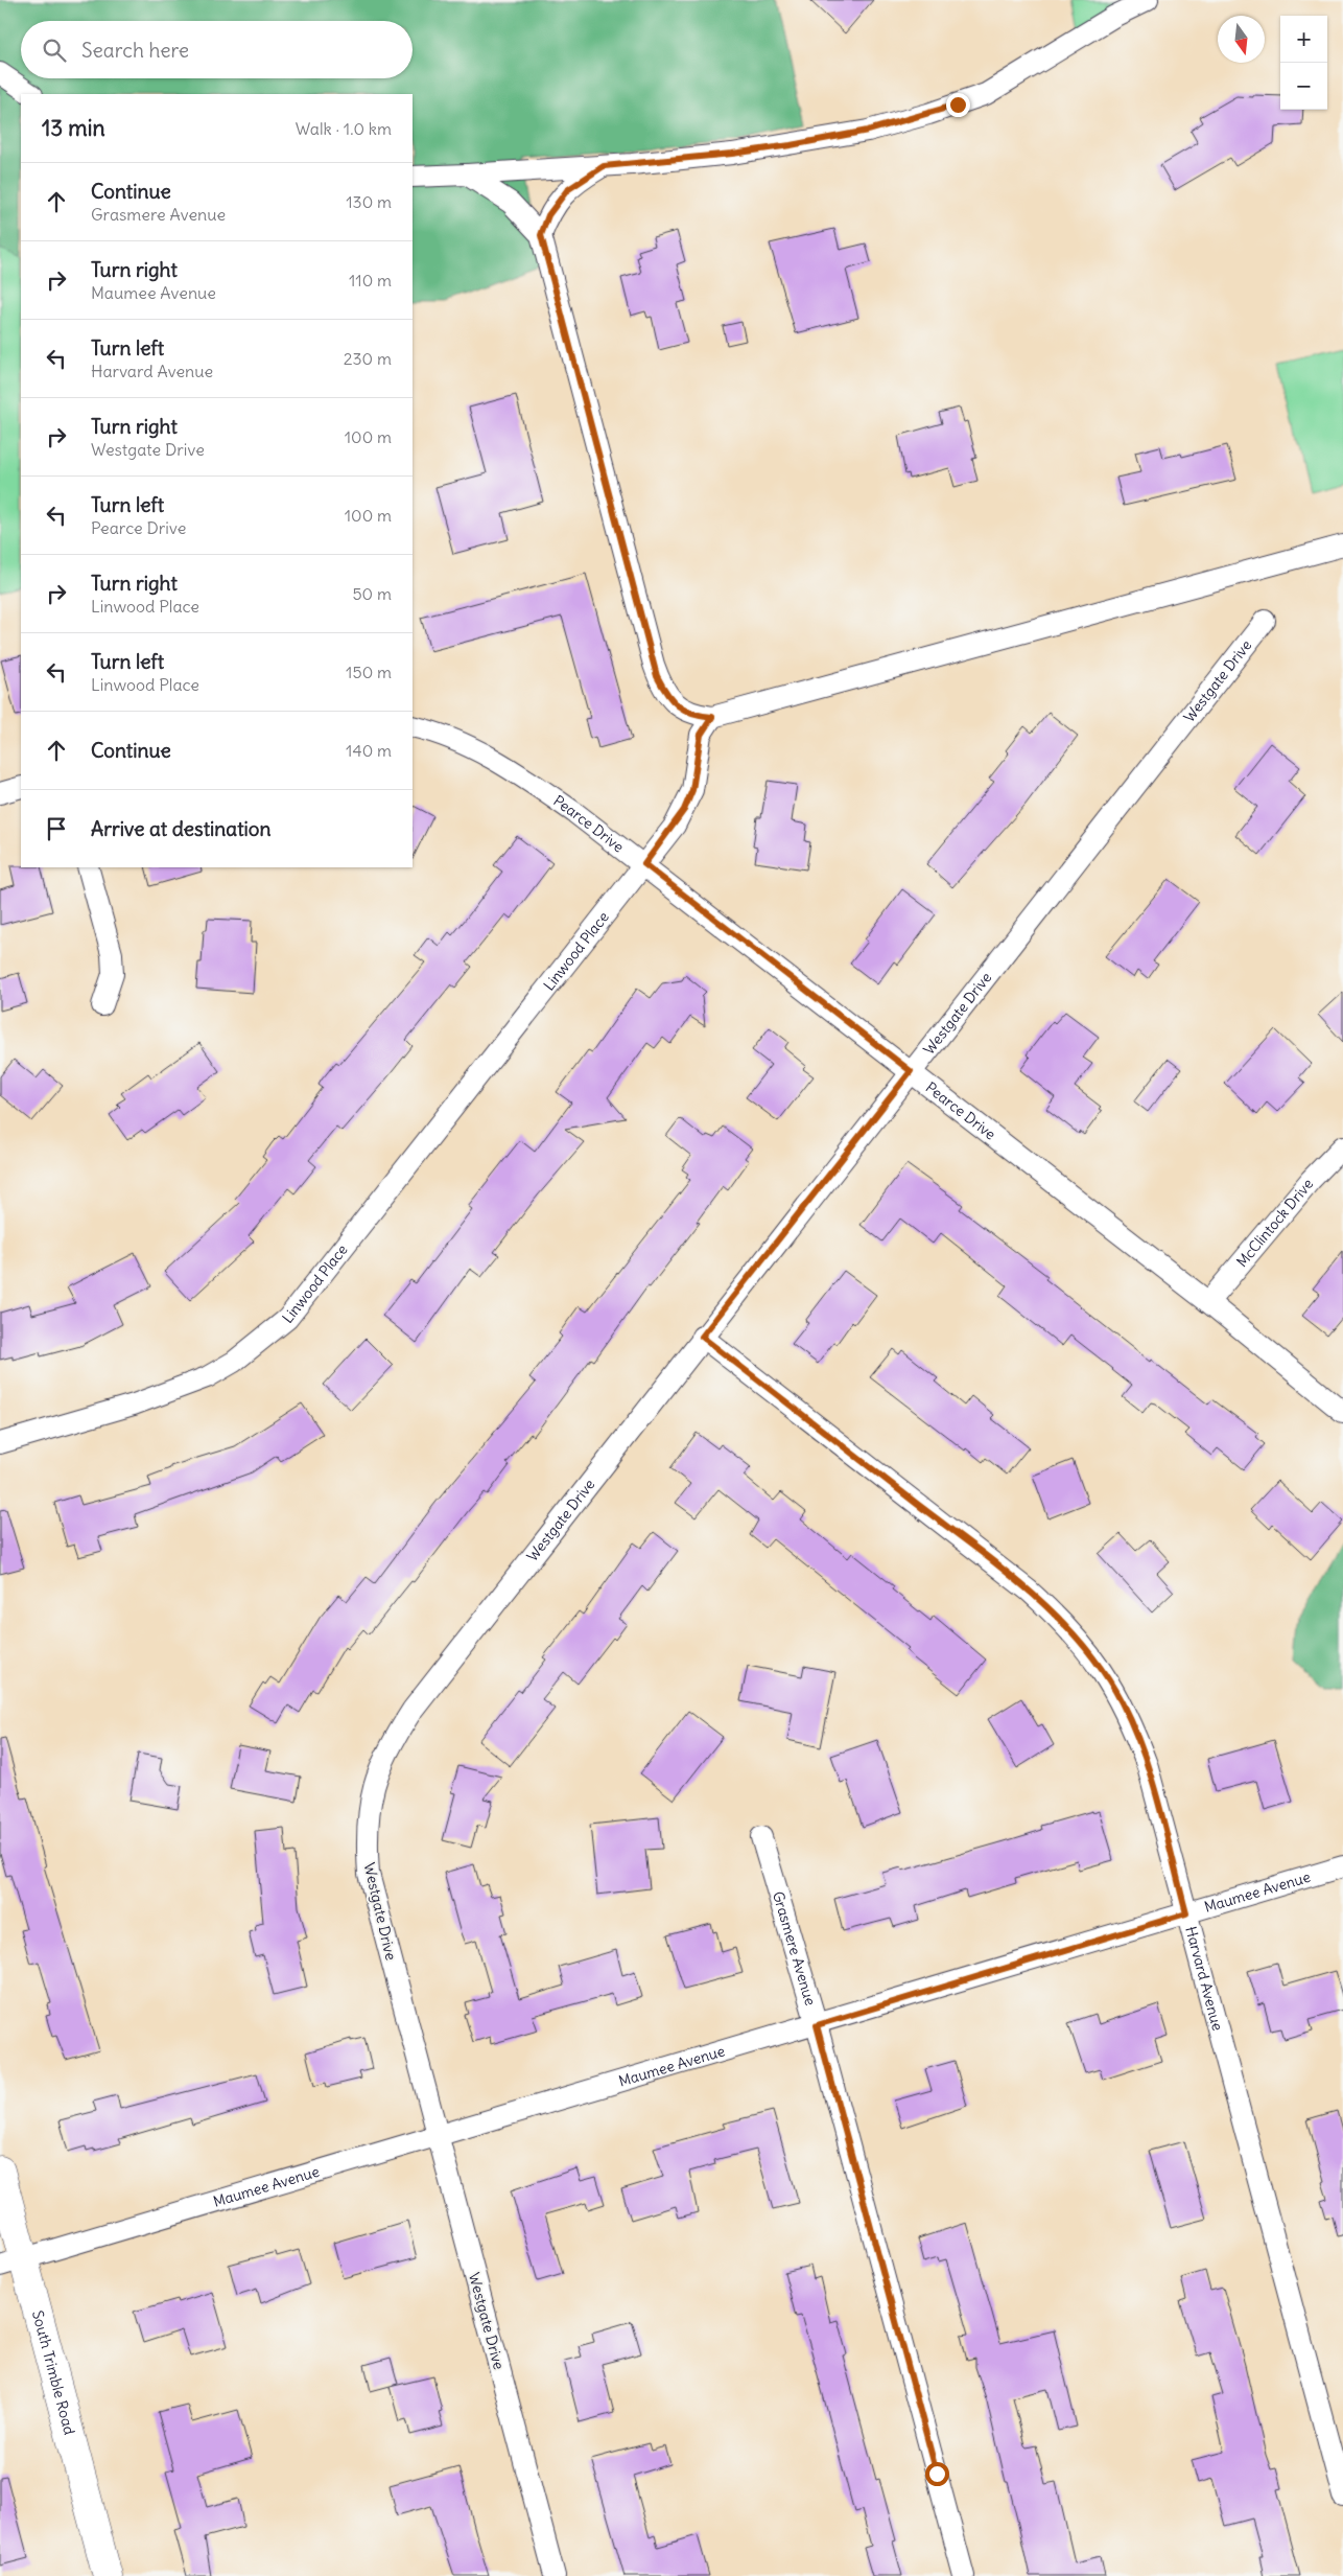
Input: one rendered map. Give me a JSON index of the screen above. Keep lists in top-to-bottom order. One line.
{"streets":{"main road":["South Trimble Road"],"street":["Westgate Drive","Pearce Drive","Linwood Place","McClintock Drive","Maumee Avenue","Grasmere Avenue","Harvard Avenue"]},"crossings":[["Westgate Drive","Pearce Drive"],["Westgate Drive","Maumee Avenue"],["Westgate Drive","Harvard Avenue"],["Pearce Drive","Linwood Place"],["Pearce Drive","McClintock Drive"],["Maumee Avenue","Grasmere Avenue"],["Maumee Avenue","Harvard Avenue"],["Maumee Avenue","South Trimble Road"]],"north":"bottom","page":{"map_buttons":["+","−"],"search":"Search here","heading":["13 min","Walk · 1.0 km"],"list":[["Continue","Grasmere Avenue","130 m"],["Turn right","Maumee Avenue","110 m"],["Turn left","Harvard Avenue","230 m"],["Turn right","Westgate Drive","100 m"],["Turn left","Pearce Drive","100 m"],["Turn right","Linwood Place","50 m"],["Turn left","Linwood Place","150 m"],["Continue","140 m"],"Arrive at destination"]}}
